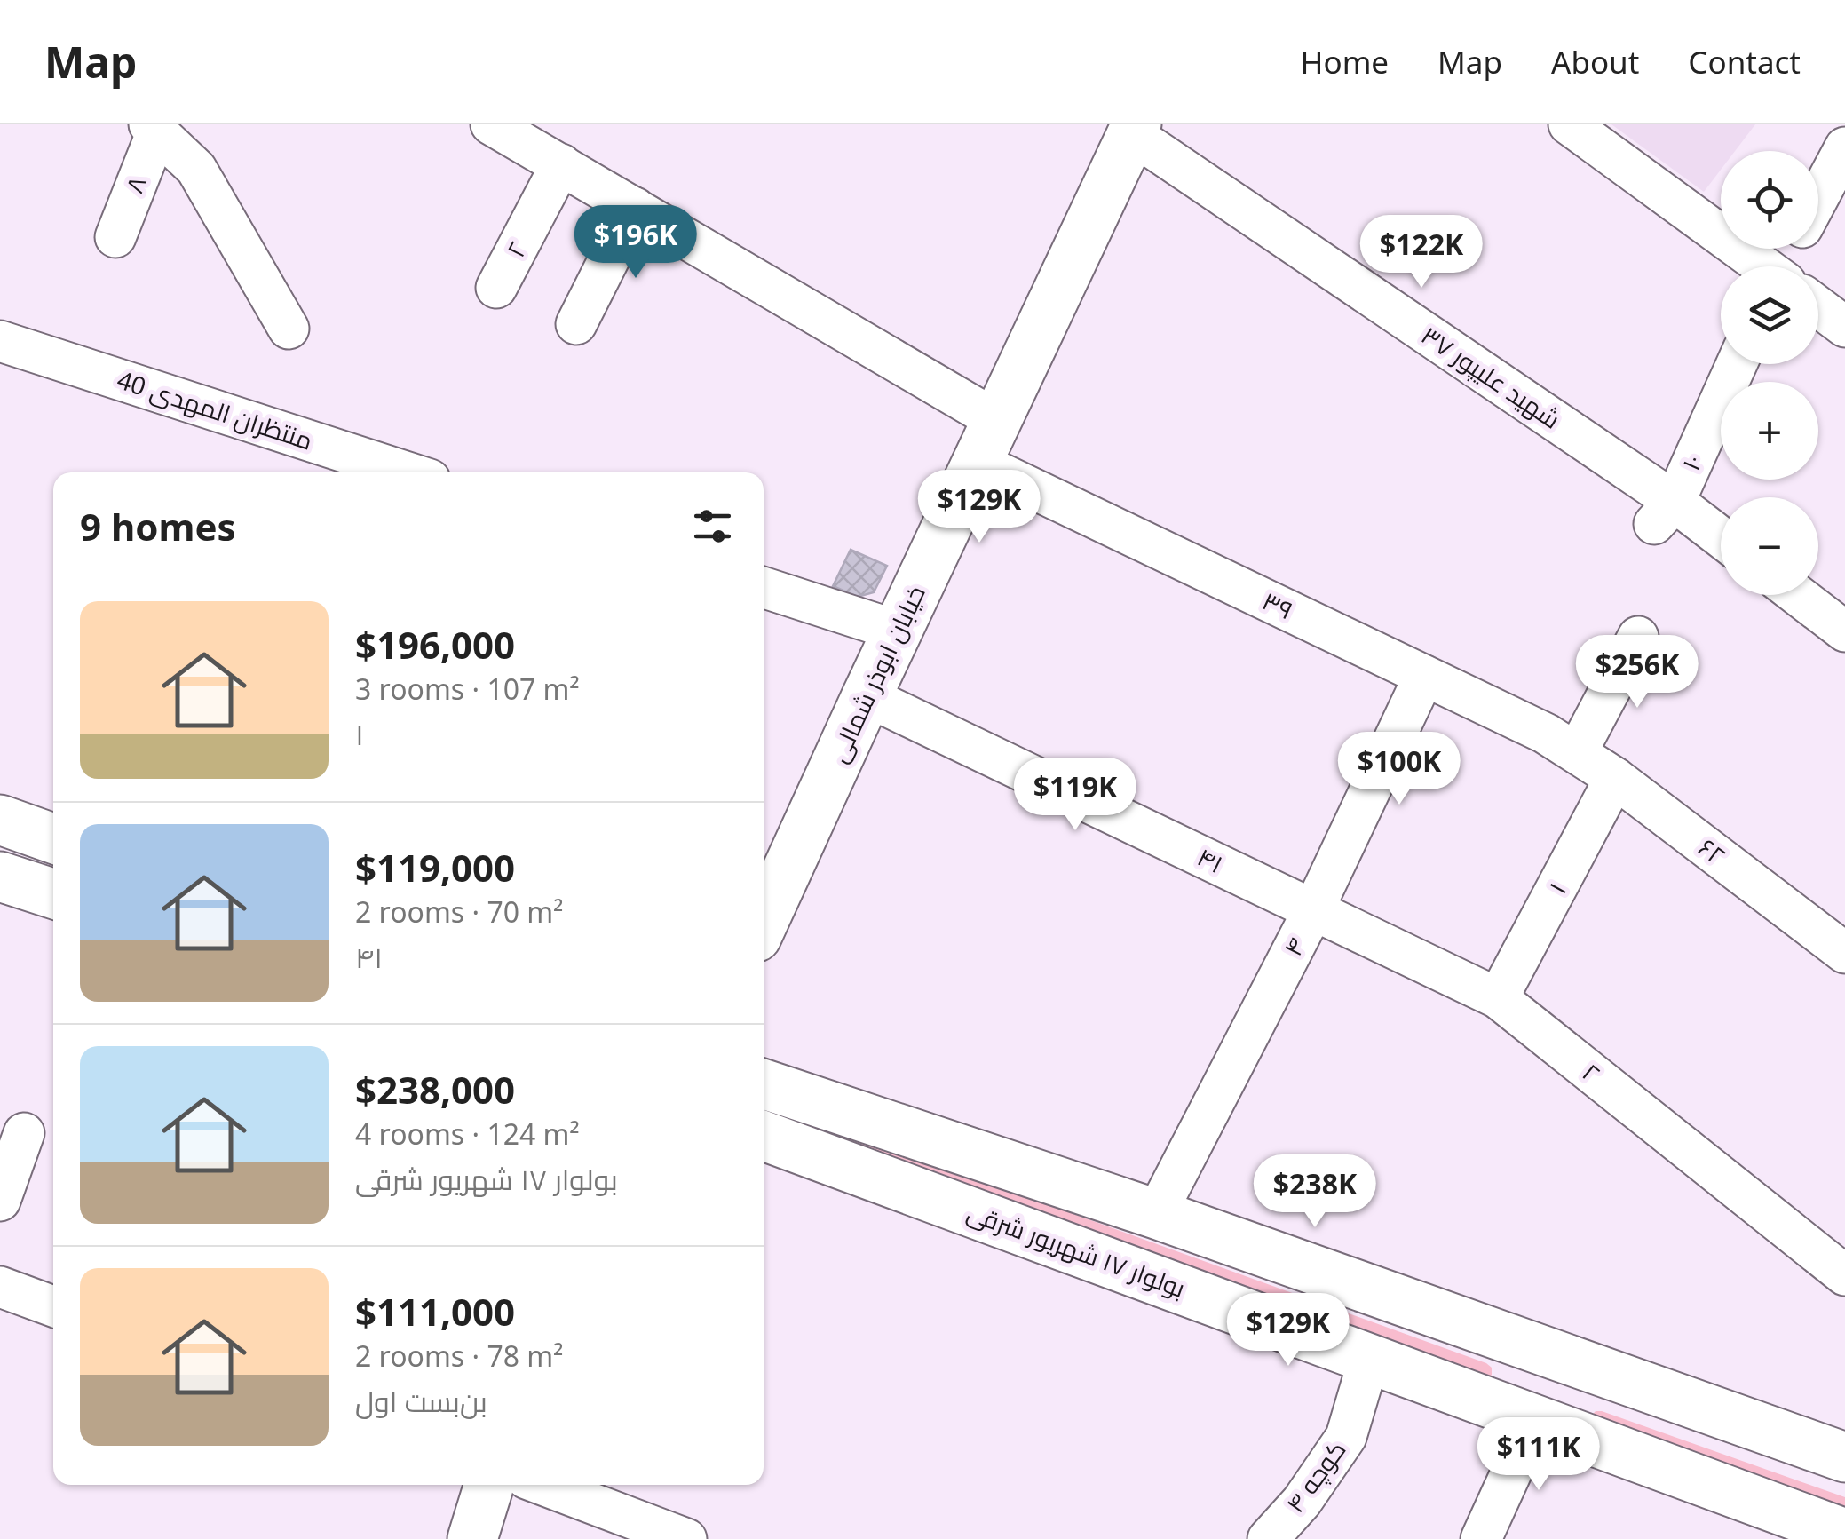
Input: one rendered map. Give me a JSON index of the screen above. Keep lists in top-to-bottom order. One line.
{"streets":{"street":["۸","۲","شهید علیپور ۳۷","منتظران المهدی 40","۱۰","۳۹","خیابان ابوذر شمالی","۶۲","۴۱","۱","۴","بولوار ۱۷ شهریور شرقی","کوچه ۴"]},"crossings":[["۲","۳۹"],["۲","۴۱"],["۲","۱"],["۲","۴"],["شهید علیپور ۳۷","۱۰"],["شهید علیپور ۳۷","خیابان ابوذر شمالی"],["۳۹","خیابان ابوذر شمالی"],["۳۹","۶۲"],["۳۹","۴"],["خیابان ابوذر شمالی","۴۱"],["۶۲","۱"],["۴۱","۴"],["بولوار ۱۷ شهریور شرقی","کوچه ۴"]],"page":{"header":"Map","nav":["Home","Map","About","Contact"],"map_buttons":["+","−"],"price":["$196K","$122K","$129K","$256K","$100K","$119K","$238K","$129K","$111K"],"heading":"9 homes","list":[{"name":"$196,000","note":"3 rooms · 107 m² · ۱"},{"name":"$119,000","note":"2 rooms · 70 m² · ۴۱"},{"name":"$238,000","note":"4 rooms · 124 m² · بولوار ۱۷ شهریور شرقی"},{"name":"$111,000","note":"2 rooms · 78 m² · بن‌بست اول"}]}}
